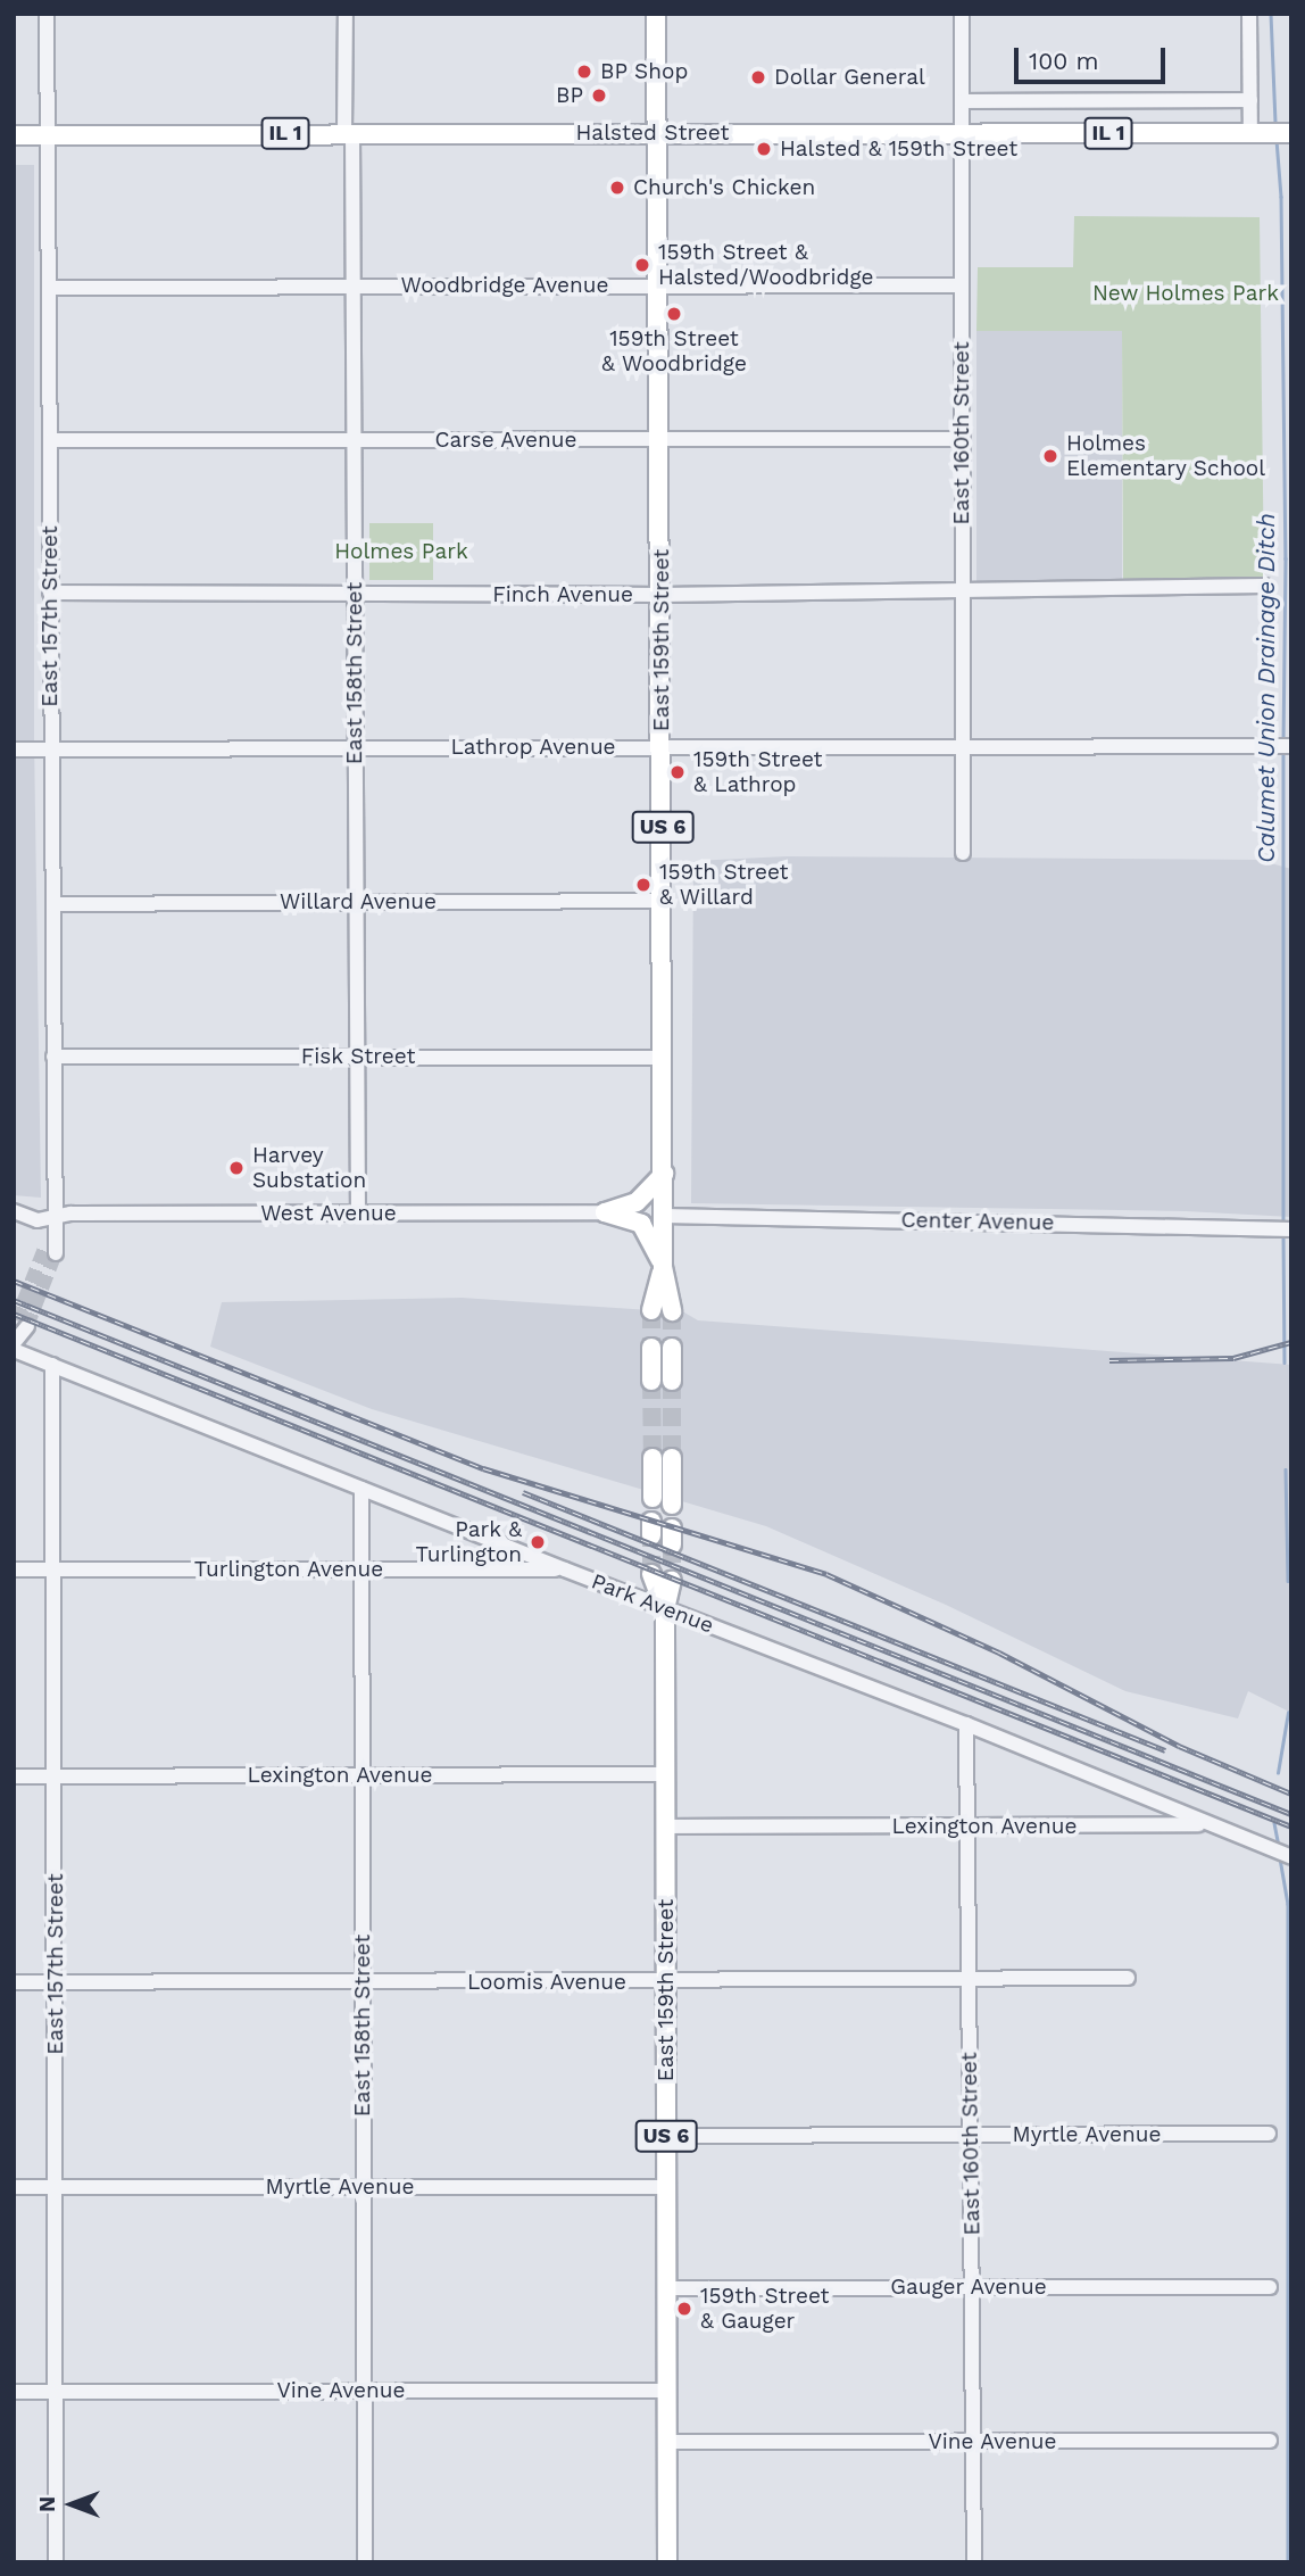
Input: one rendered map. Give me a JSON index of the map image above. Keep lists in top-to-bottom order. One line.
{"streets":{"main road":["IL 1","Halsted Street","East 159th Street","US 6"],"street":["Woodbridge Avenue","East 160th Street","Carse Avenue","Finch Avenue","East 157th Street","East 158th Street","Lathrop Avenue","Willard Avenue","Fisk Street","West Avenue","Center Avenue","Turlington Avenue","Park Avenue","Lexington Avenue","Loomis Avenue","Myrtle Avenue","Gauger Avenue","Vine Avenue"]},"crossings":[["Halsted Street","East 160th Street"],["Halsted Street","East 157th Street"],["Halsted Street","East 159th Street"],["Halsted Street","East 158th Street"],["Woodbridge Avenue","East 160th Street"],["Woodbridge Avenue","East 157th Street"],["Woodbridge Avenue","East 159th Street"],["Woodbridge Avenue","East 158th Street"],["East 160th Street","Carse Avenue"],["East 160th Street","Finch Avenue"],["East 160th Street","Lathrop Avenue"],["East 160th Street","Park Avenue"],["East 160th Street","Lexington Avenue"],["East 160th Street","Loomis Avenue"],["East 160th Street","Myrtle Avenue"],["East 160th Street","Gauger Avenue"],["East 160th Street","Vine Avenue"],["Carse Avenue","East 157th Street"],["Carse Avenue","East 159th Street"],["Carse Avenue","East 158th Street"],["Finch Avenue","East 157th Street"],["Finch Avenue","East 159th Street"],["Finch Avenue","East 158th Street"],["East 157th Street","Lathrop Avenue"],["East 157th Street","Willard Avenue"],["East 157th Street","Fisk Street"],["East 157th Street","West Avenue"],["East 157th Street","Turlington Avenue"],["East 157th Street","Park Avenue"],["East 157th Street","Lexington Avenue"],["East 157th Street","Loomis Avenue"],["East 157th Street","Myrtle Avenue"],["East 157th Street","Vine Avenue"],["East 159th Street","Lathrop Avenue"],["East 159th Street","Willard Avenue"],["East 159th Street","Fisk Street"],["East 159th Street","Center Avenue"],["East 159th Street","Park Avenue"],["East 159th Street","Lexington Avenue"],["East 159th Street","Loomis Avenue"],["East 159th Street","Myrtle Avenue"],["East 159th Street","Gauger Avenue"],["East 159th Street","Vine Avenue"],["East 158th Street","Lathrop Avenue"],["East 158th Street","Willard Avenue"],["East 158th Street","Fisk Street"],["East 158th Street","West Avenue"],["East 158th Street","Turlington Avenue"],["East 158th Street","Park Avenue"],["East 158th Street","Lexington Avenue"],["East 158th Street","Loomis Avenue"],["East 158th Street","Myrtle Avenue"],["East 158th Street","Vine Avenue"],["Turlington Avenue","Park Avenue"],["Park Avenue","Lexington Avenue"]],"water":["Calumet Union Drainage Ditch"],"parks":["New Holmes Park","Holmes Park"],"places":["BP Shop","Dollar General","BP","Halsted & 159th Street","Church's Chicken","159th Street & Halsted/Woodbridge","159th Street & Woodbridge","Holmes Elementary School","159th Street & Lathrop","159th Street & Willard","Harvey Substation","Park & Turlington","159th Street & Gauger"],"scale_bar":"100 m","north":"left"}
